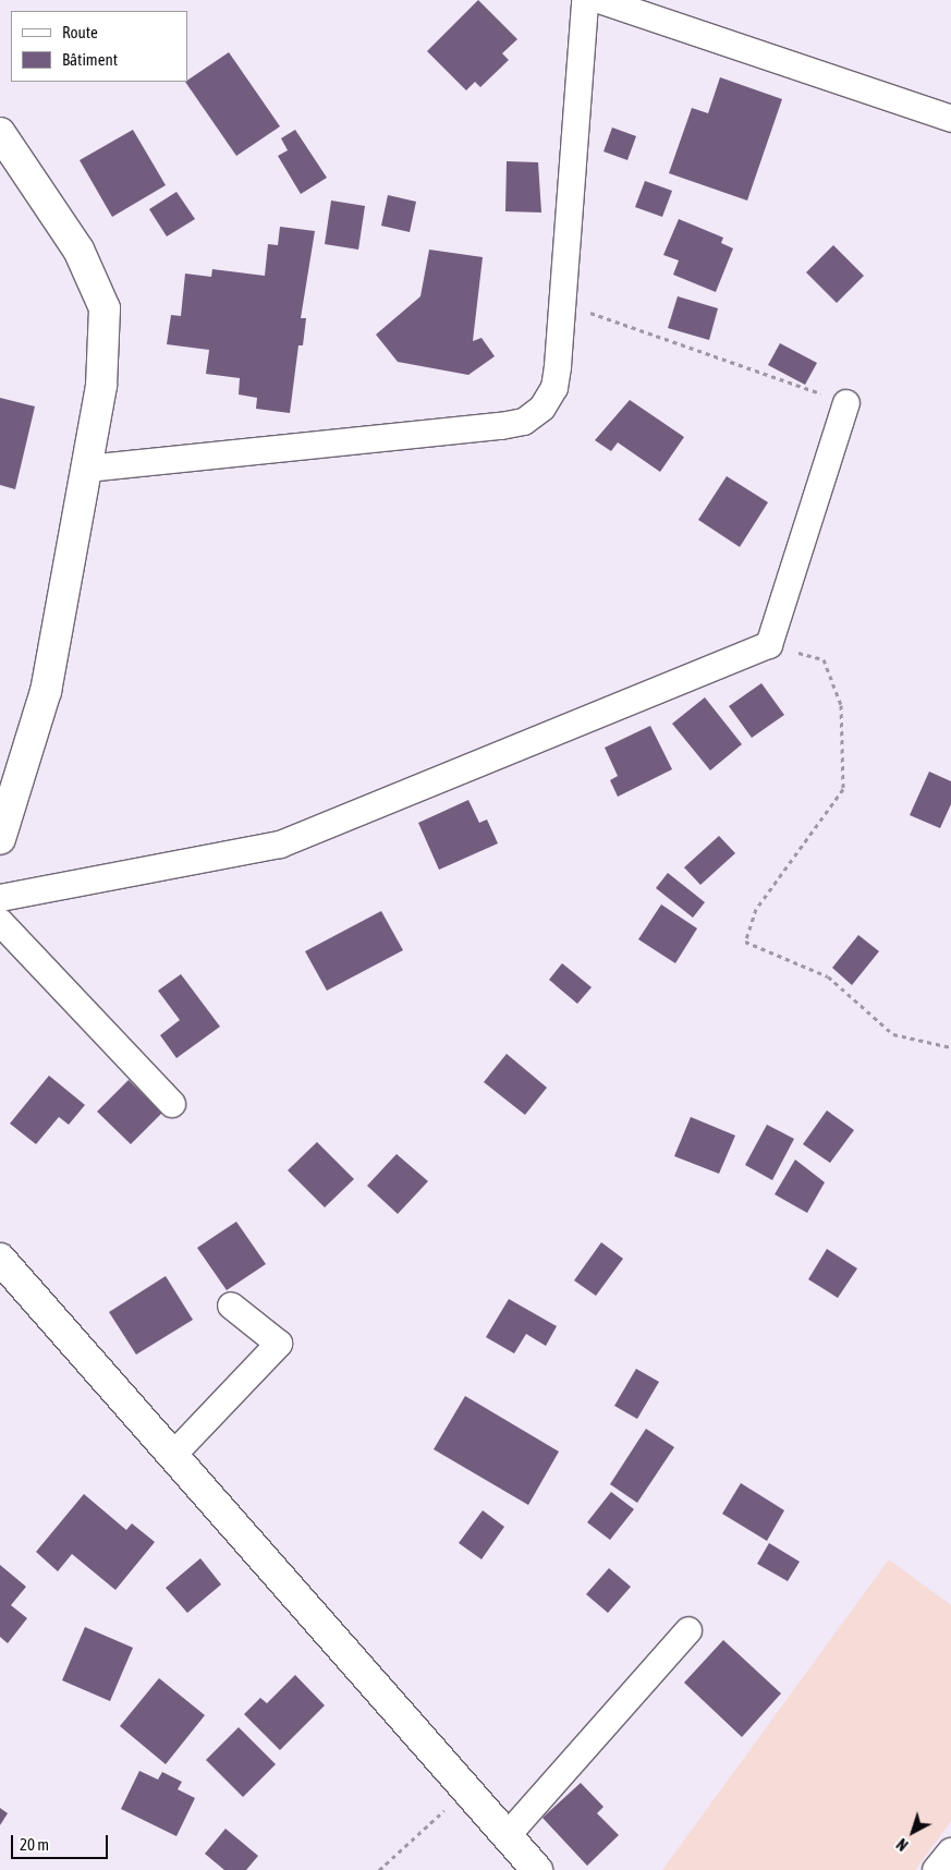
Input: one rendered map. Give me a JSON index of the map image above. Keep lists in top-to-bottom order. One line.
{"legend":["Route","Bâtiment"],"scale_bar":"20 m","north":"bottom left"}
